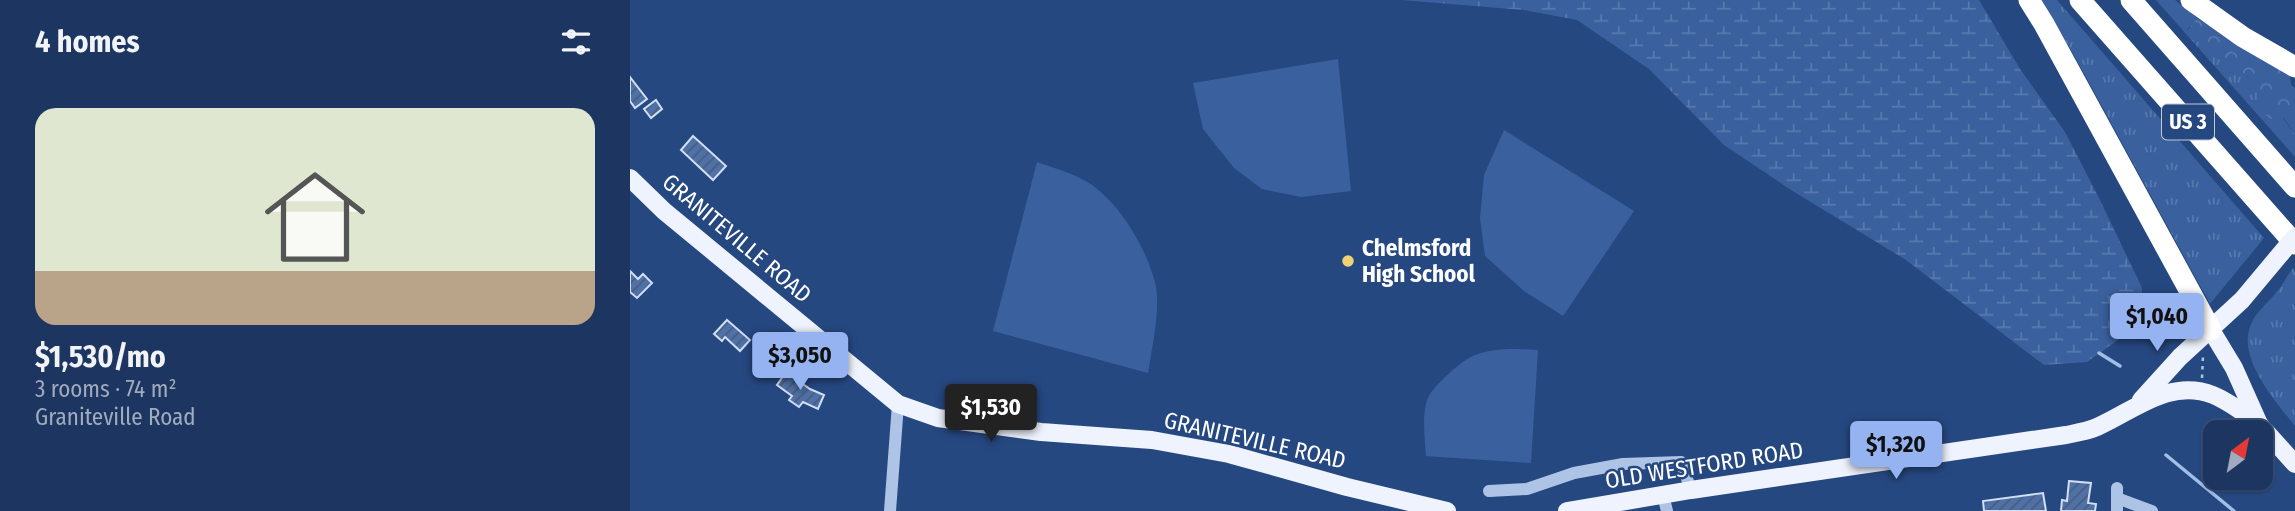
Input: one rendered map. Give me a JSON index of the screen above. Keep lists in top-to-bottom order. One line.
{"streets":{"highway":["US 3"],"main road":["GRANITEVILLE ROAD","OLD WESTFORD ROAD"]},"places":["Chelmsford High School"],"north":"top right","page":{"heading":"4 homes","list":[{"name":"$1,530/mo","note":"3 rooms · 74 m² · Graniteville Road"}],"price":["$1,040","$3,050","$1,530","$1,320"]}}
